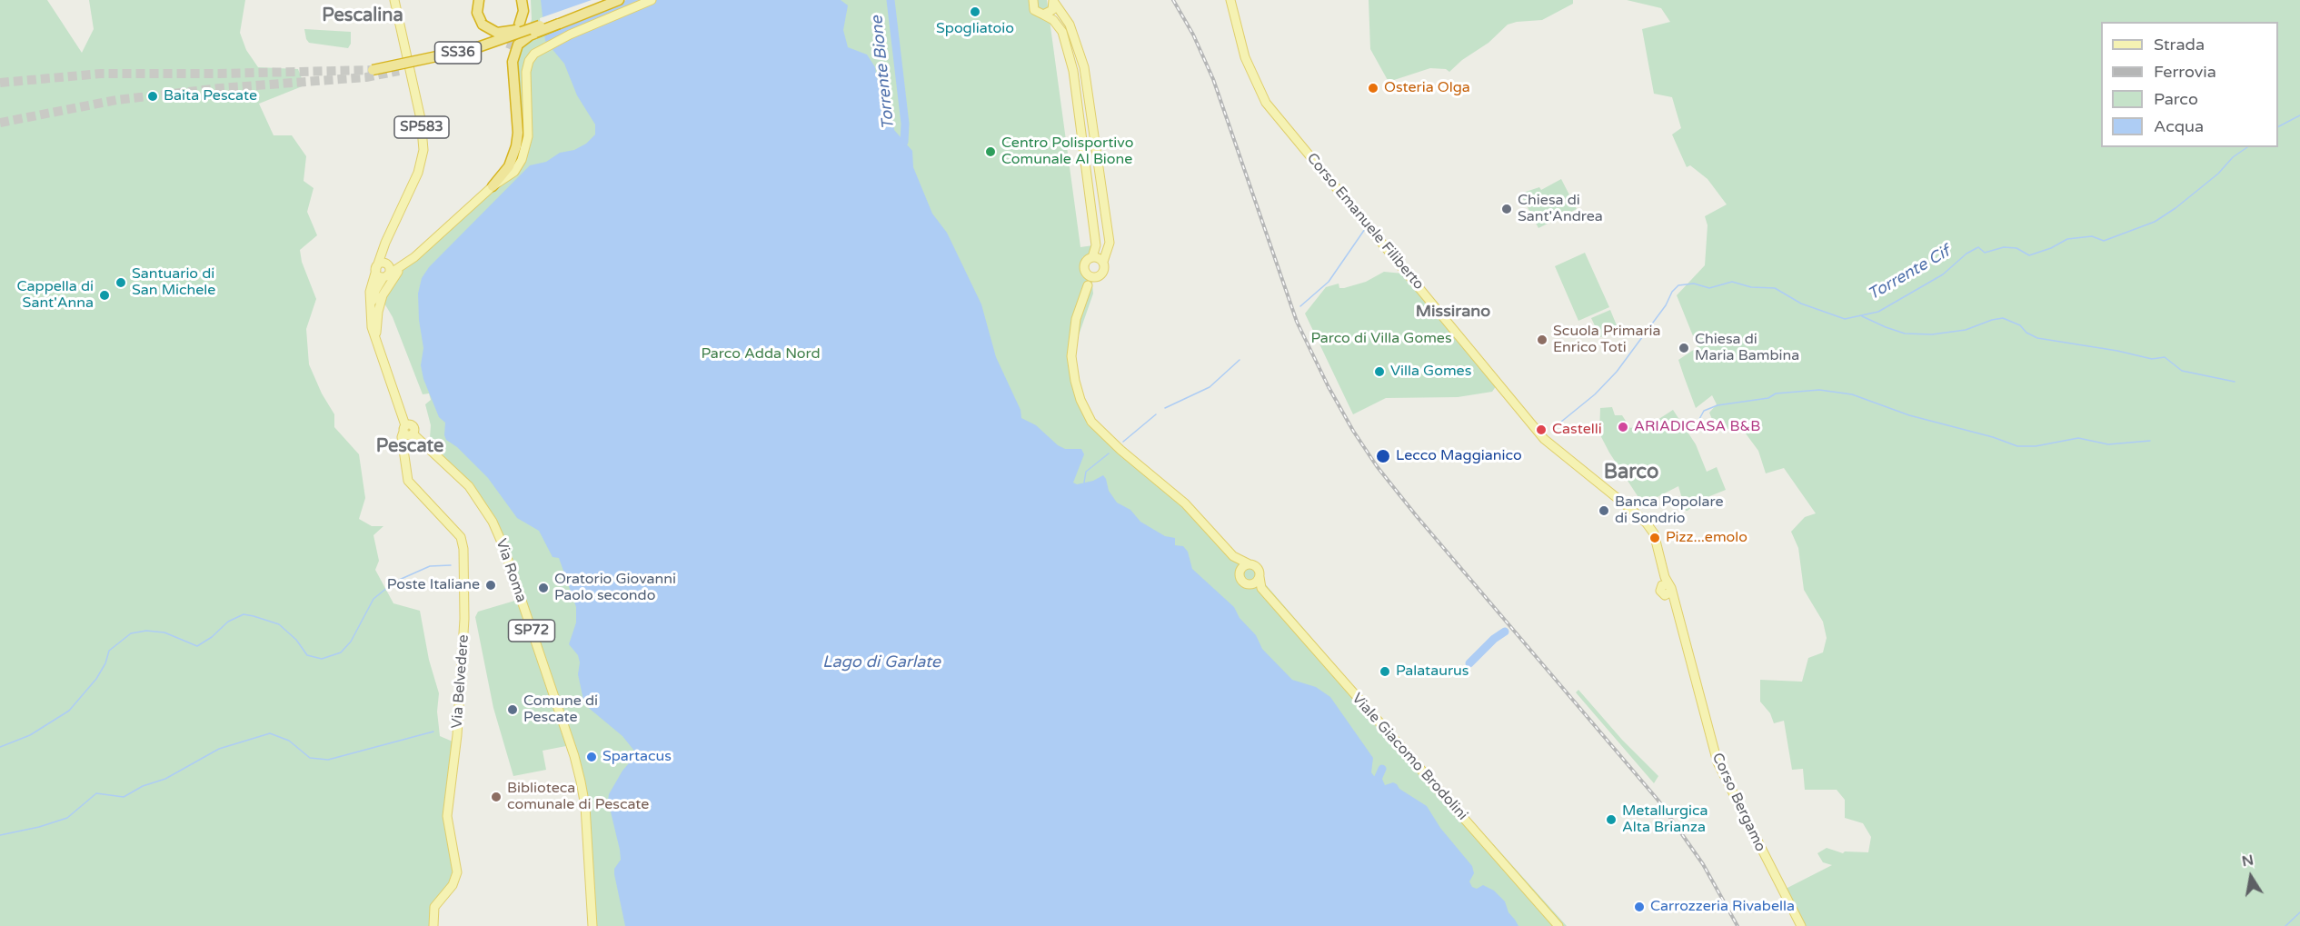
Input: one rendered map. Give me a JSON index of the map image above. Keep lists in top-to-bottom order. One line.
{"streets":{"highway":["SS36"],"main road":["SP583","Corso Emanuele Filiberto","Via Roma","SP72","Via Belvedere","Viale Giacomo Brodolini","Corso Bergamo"]},"crossings":[["Corso Emanuele Filiberto","Corso Bergamo"],["Via Roma","Via Belvedere"]],"districts":["Pescalina","Missirano","Pescate","Barco"],"water":["Torrente Bione","Torrente Cif","Lago di Garlate"],"parks":["Parco di Villa Gomes","Parco Adda Nord"],"places":["Spogliatoio","Osteria Olga","Baita Pescate","Centro Polisportivo Comunale Al Bione","Chiesa di Sant'Andrea","Santuario di San Michele","Cappella di Sant'Anna","Scuola Primaria Enrico Toti","Chiesa di Maria Bambina","Villa Gomes","ARIADICASA B&B","Castelli","Lecco Maggianico","Banca Popolare di Sondrio","Pizz...emolo","Poste Italiane","Oratorio Giovanni Paolo secondo","Palataurus","Comune di Pescate","Spartacus","Biblioteca comunale di Pescate","Metallurgica Alta Brianza","Carrozzeria Rivabella"],"legend":["Strada","Ferrovia","Parco","Acqua"],"north":"top"}
